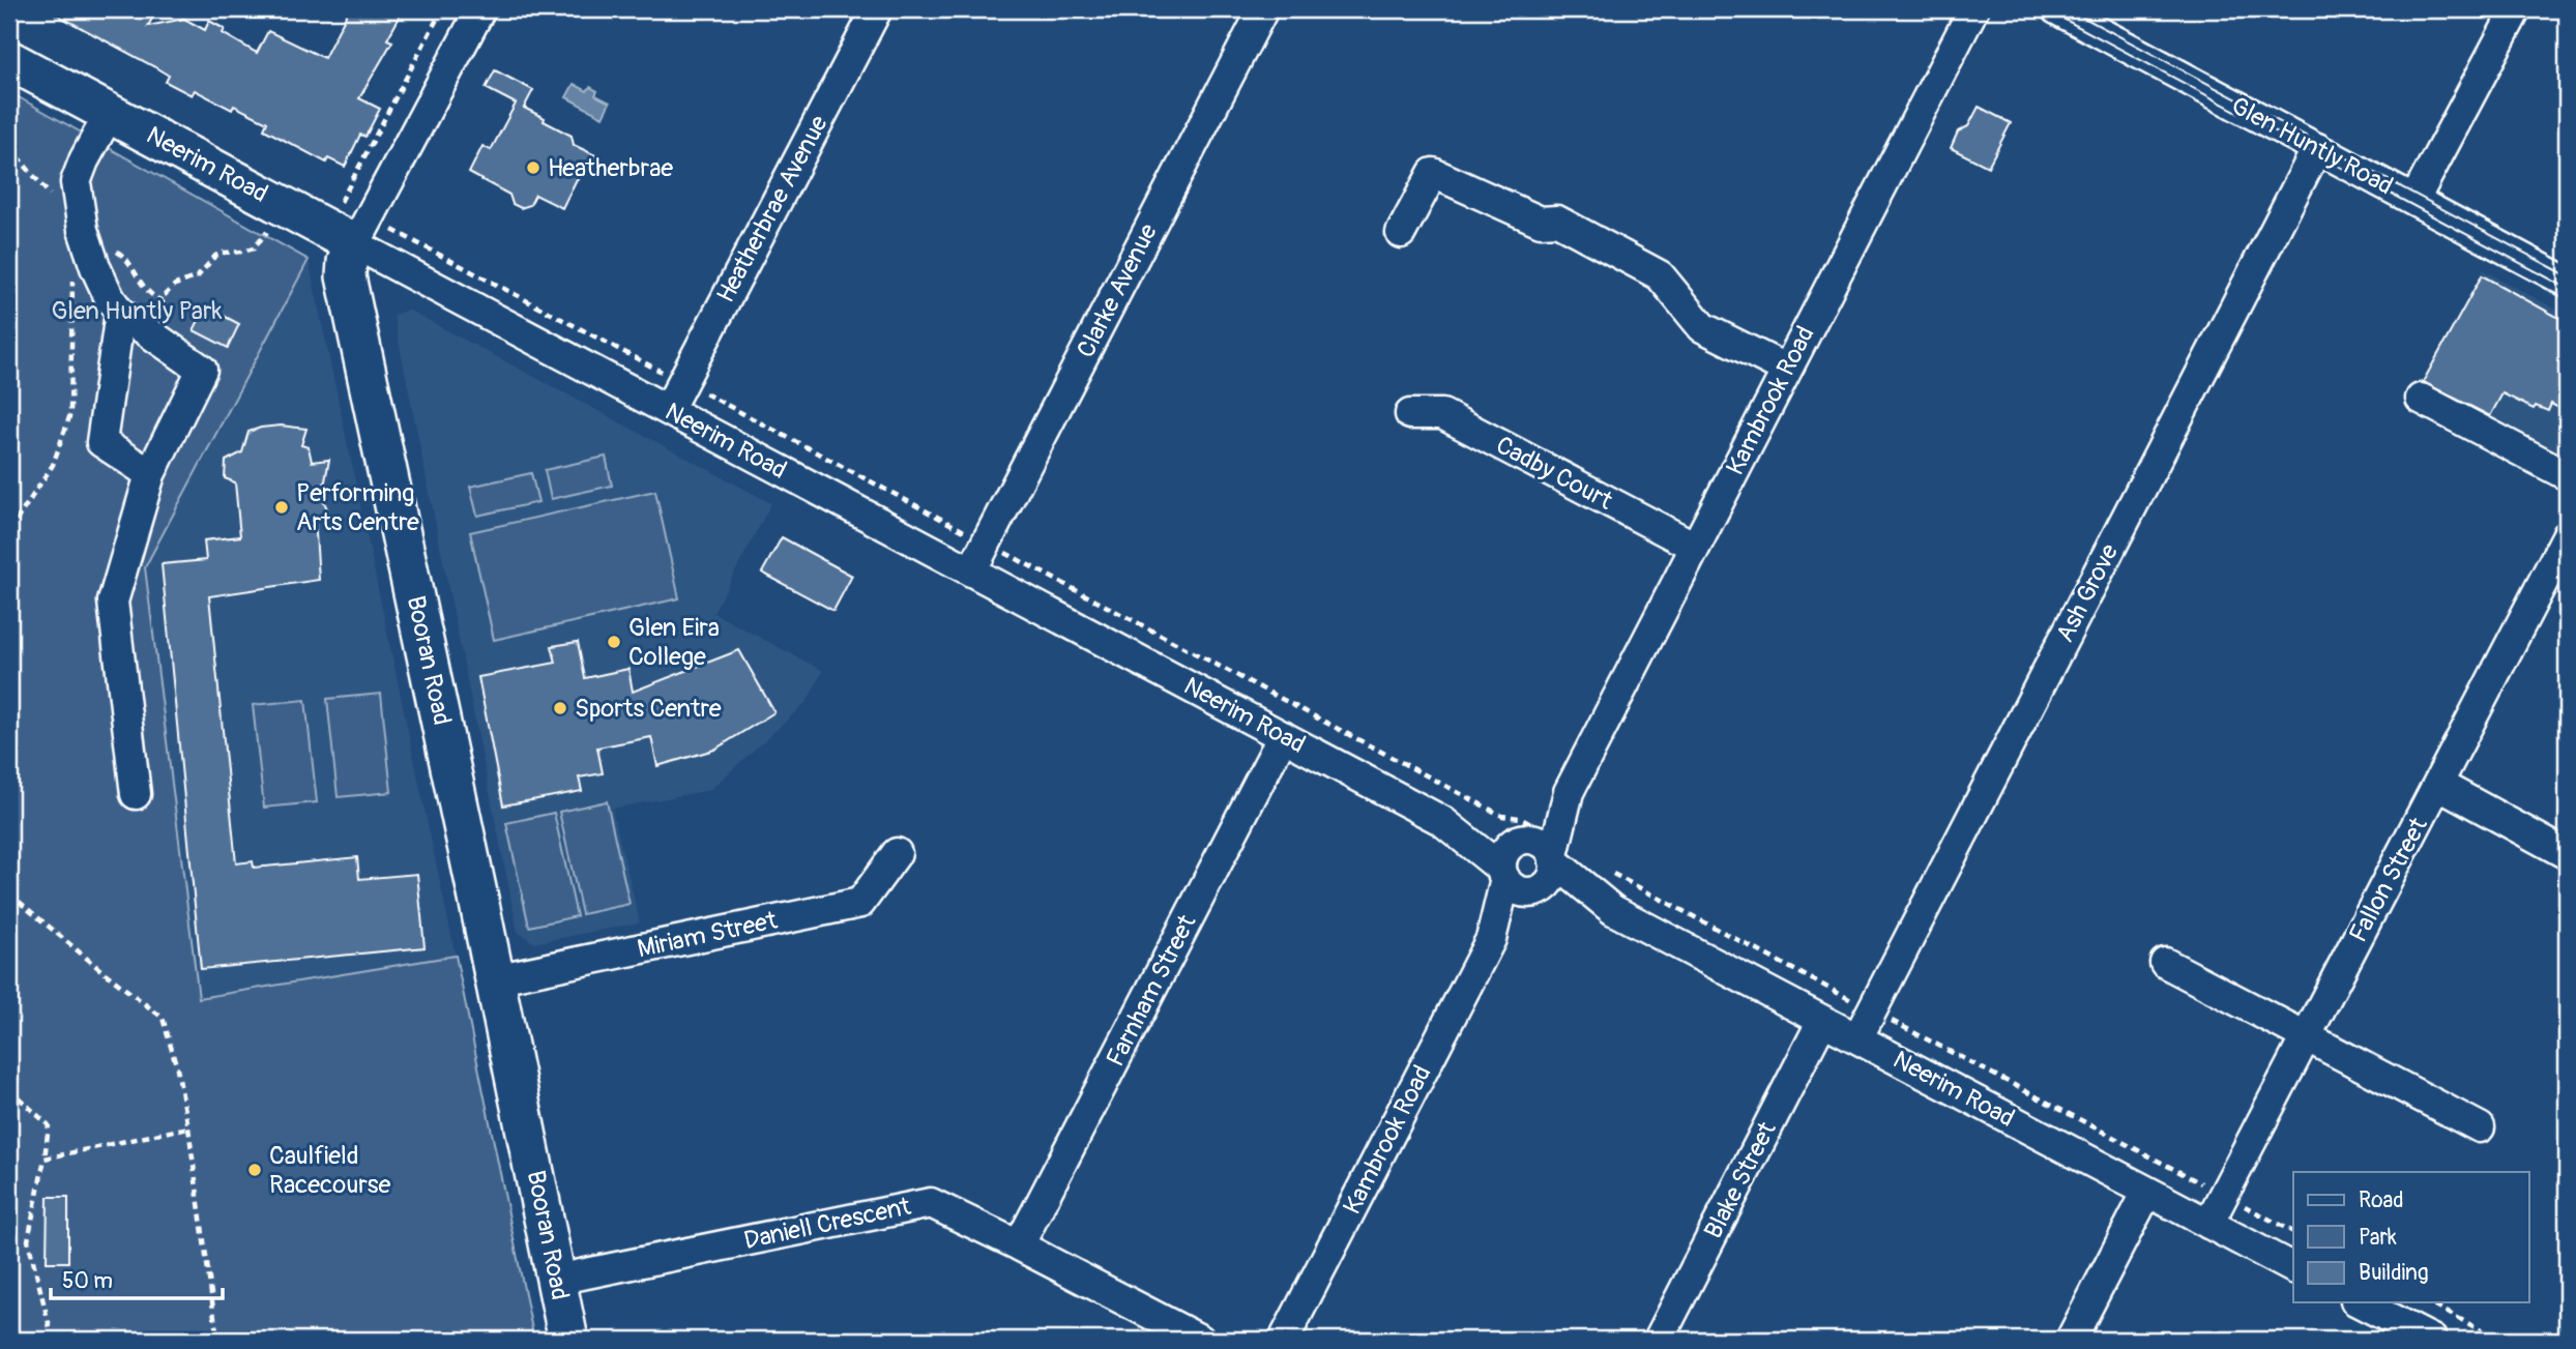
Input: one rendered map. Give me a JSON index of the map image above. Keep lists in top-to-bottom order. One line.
{"streets":{"main road":["Neerim Road","Booran Road"],"street":["Glen Huntly Road","Heatherbrae Avenue","Clarke Avenue","Kambrook Road","Cadby Court","Ash Grove","Fallon Street","Miriam Street","Farnham Street","Blake Street","Daniell Crescent"]},"crossings":[["Glen Huntly Road","Ash Grove"],["Neerim Road","Heatherbrae Avenue"],["Neerim Road","Clarke Avenue"],["Neerim Road","Kambrook Road"],["Neerim Road","Ash Grove"],["Neerim Road","Booran Road"],["Neerim Road","Fallon Street"],["Neerim Road","Farnham Street"],["Neerim Road","Blake Street"],["Kambrook Road","Cadby Court"],["Booran Road","Miriam Street"],["Booran Road","Daniell Crescent"],["Farnham Street","Daniell Crescent"]],"parks":["Glen Huntly Park"],"places":["Heatherbrae","Performing Arts Centre","Glen Eira College","Sports Centre","Caulfield Racecourse"],"legend":["Road","Park","Building"],"scale_bar":"50 m"}
